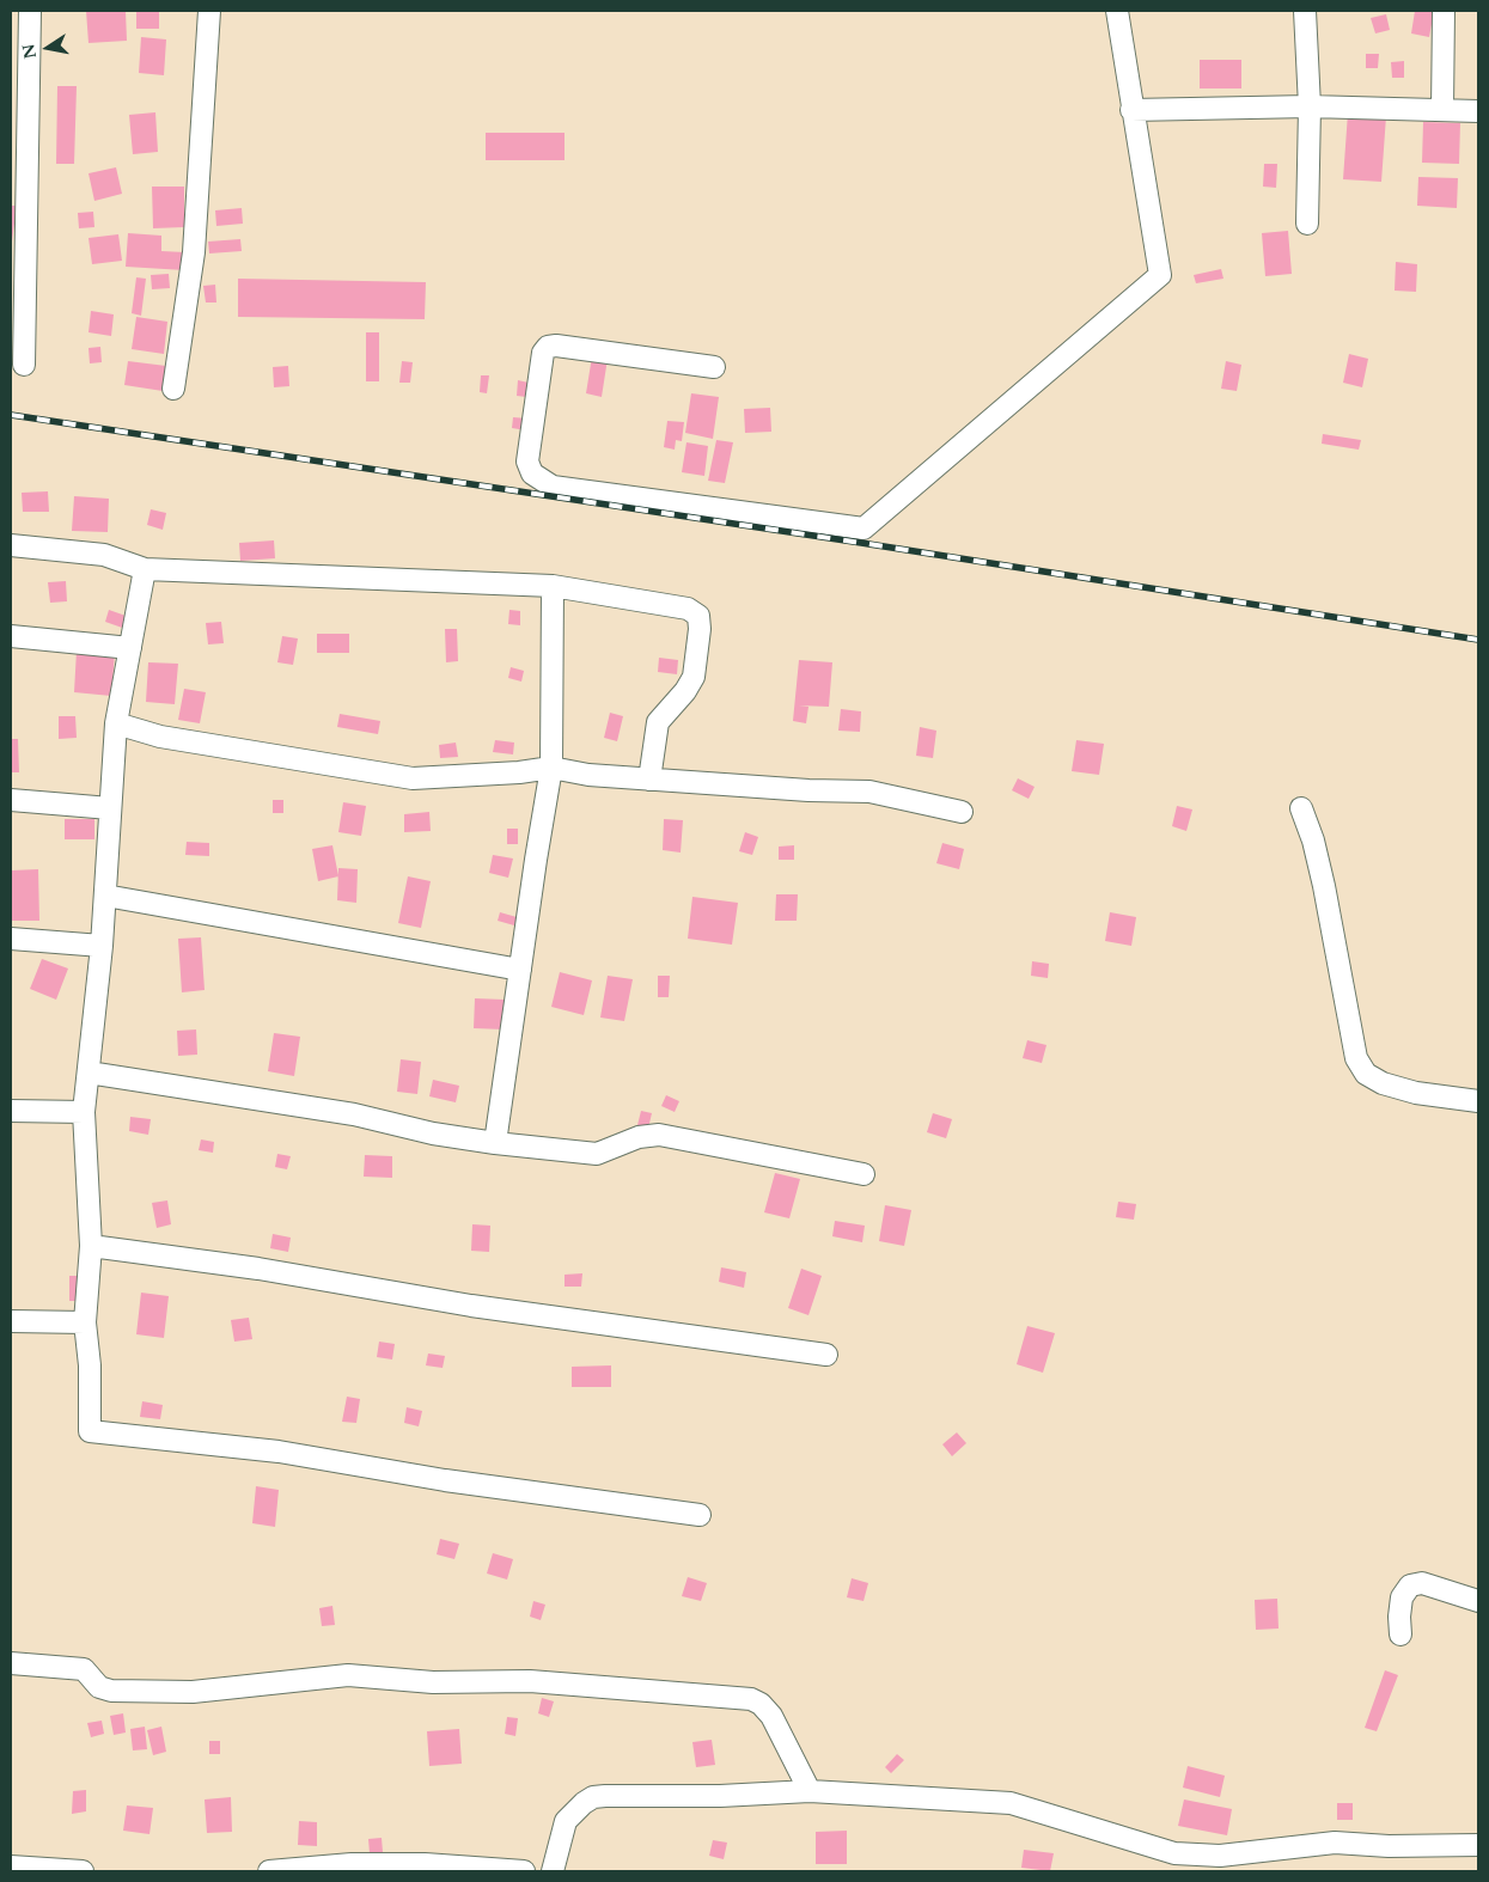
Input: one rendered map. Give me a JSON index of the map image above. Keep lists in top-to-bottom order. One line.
{"north":"left"}
